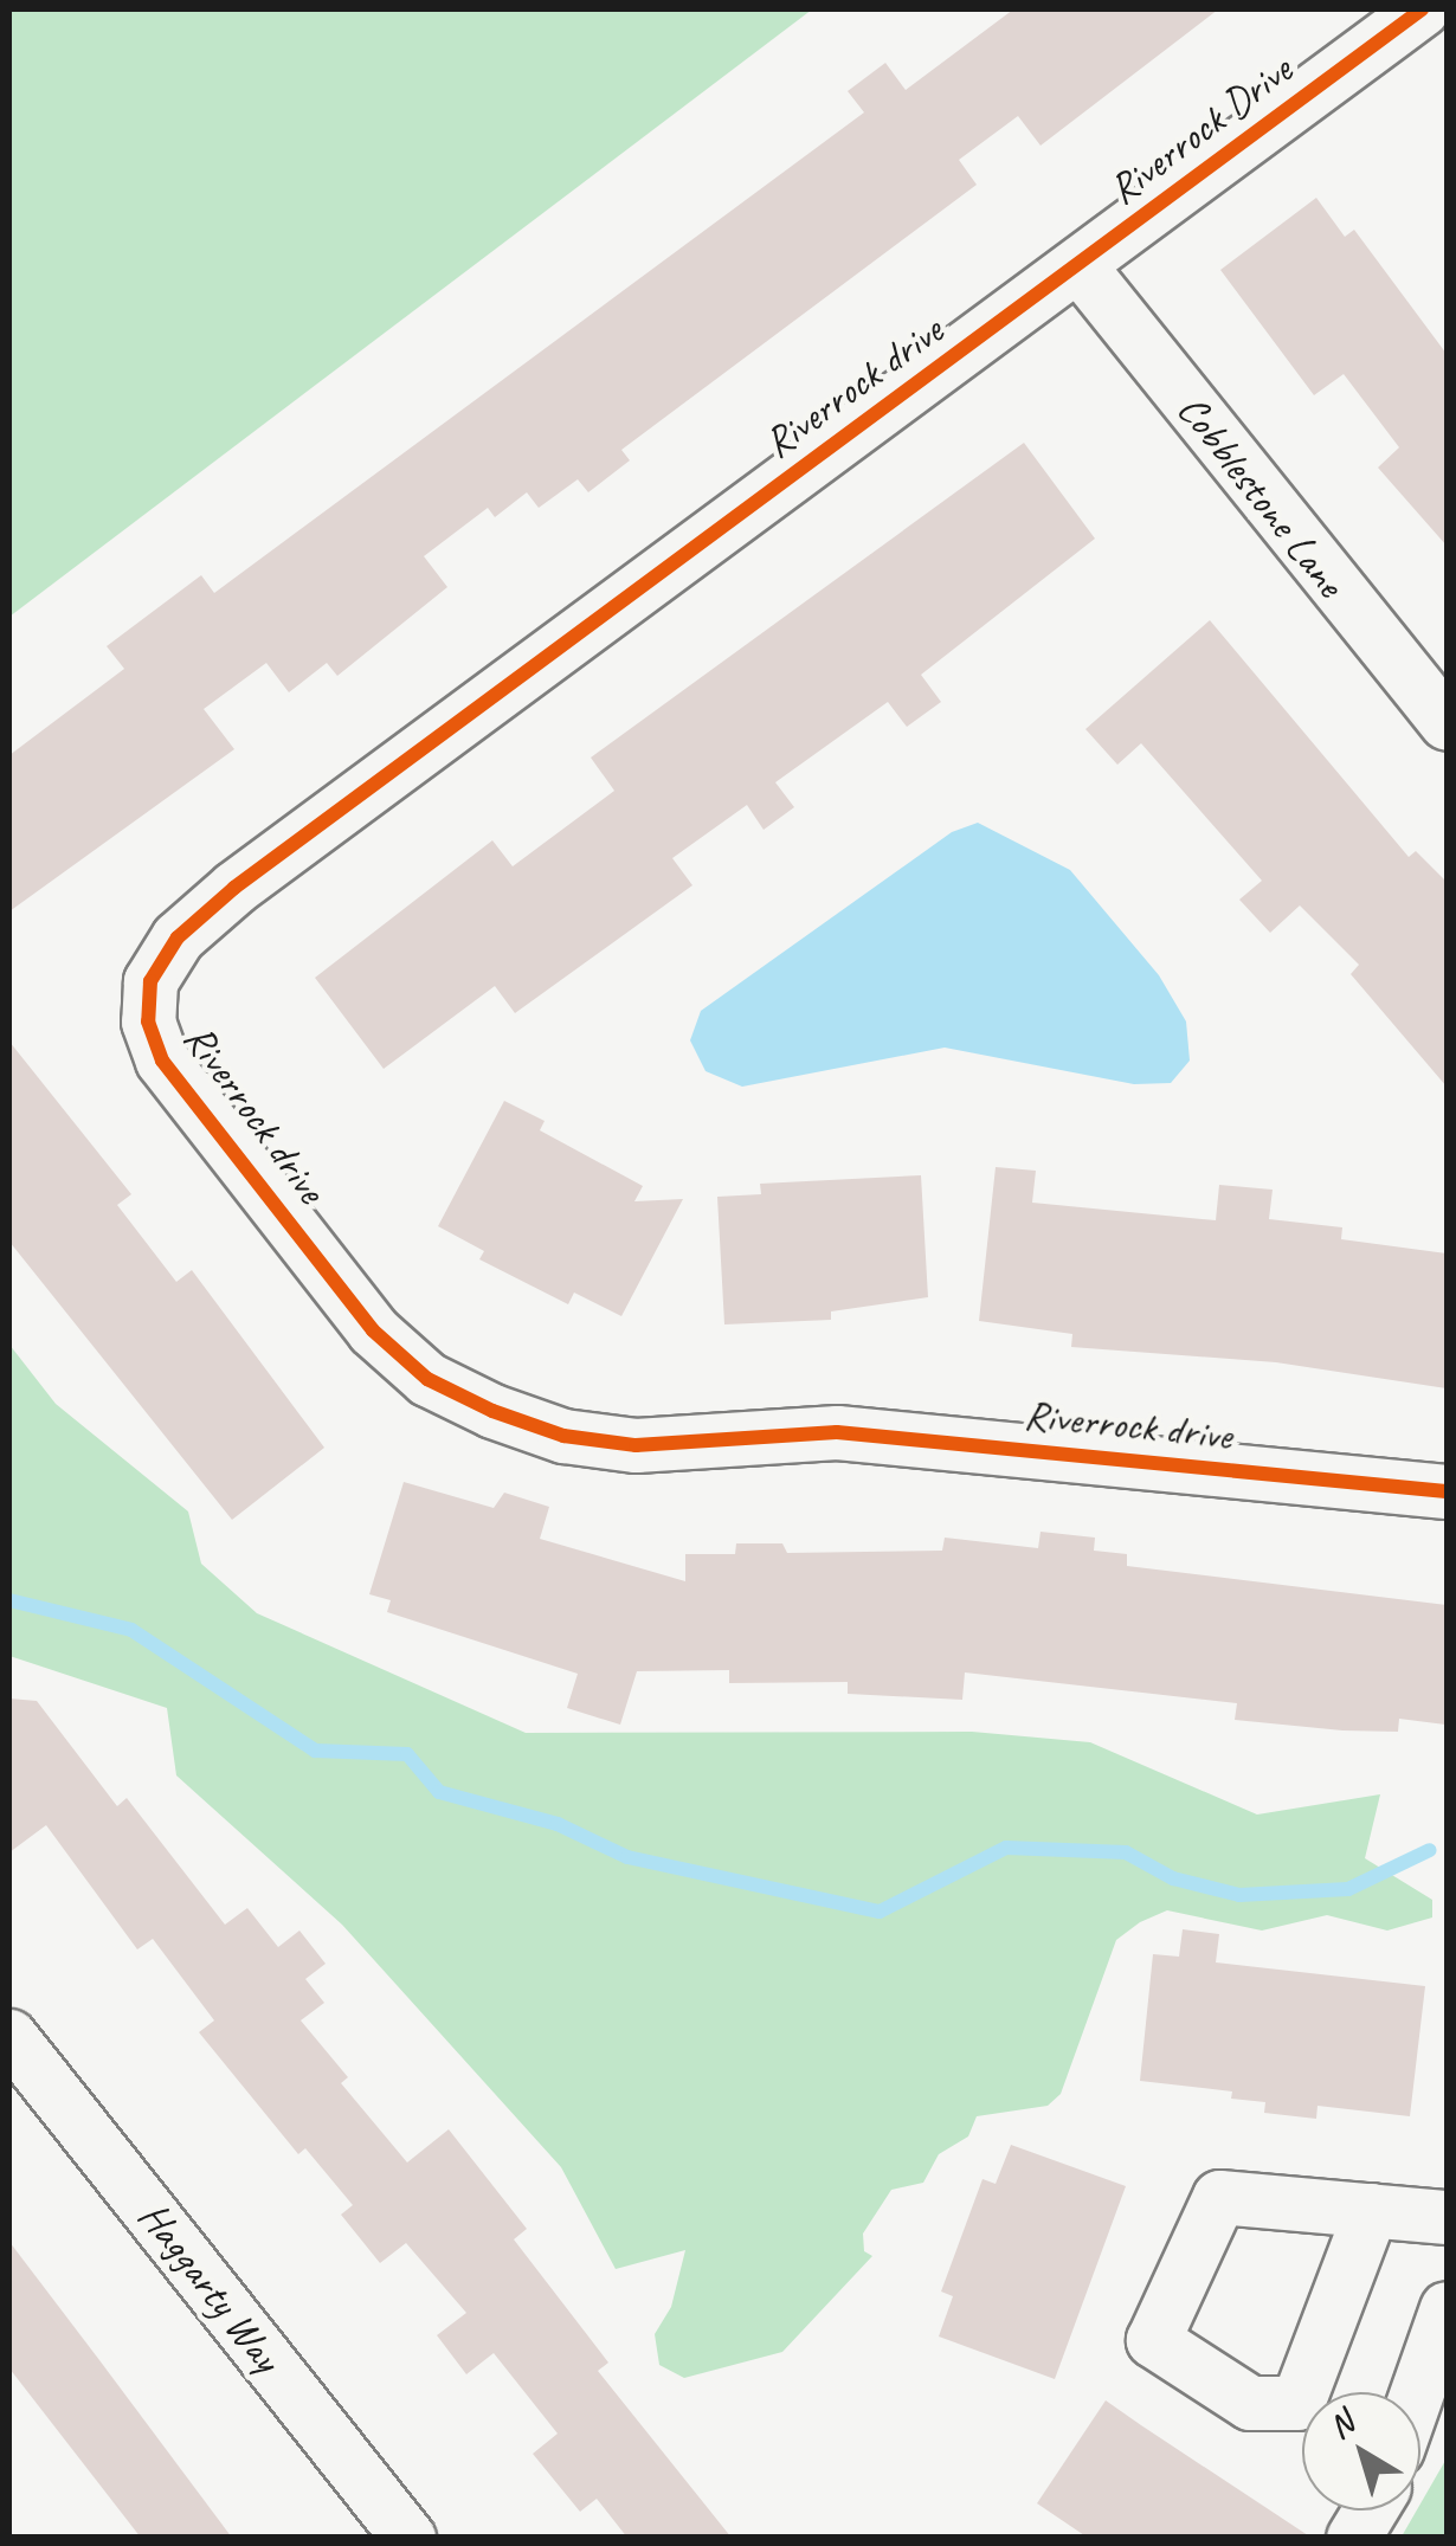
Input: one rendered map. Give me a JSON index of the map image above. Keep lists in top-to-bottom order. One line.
{"streets":{"street":["Riverrock Drive","Riverrock drive","Cobblestone Lane","Haggarty Way"]},"crossings":[["Riverrock Drive","Riverrock drive"],["Riverrock Drive","Cobblestone Lane"],["Riverrock drive","Cobblestone Lane"]],"north":"top left"}
